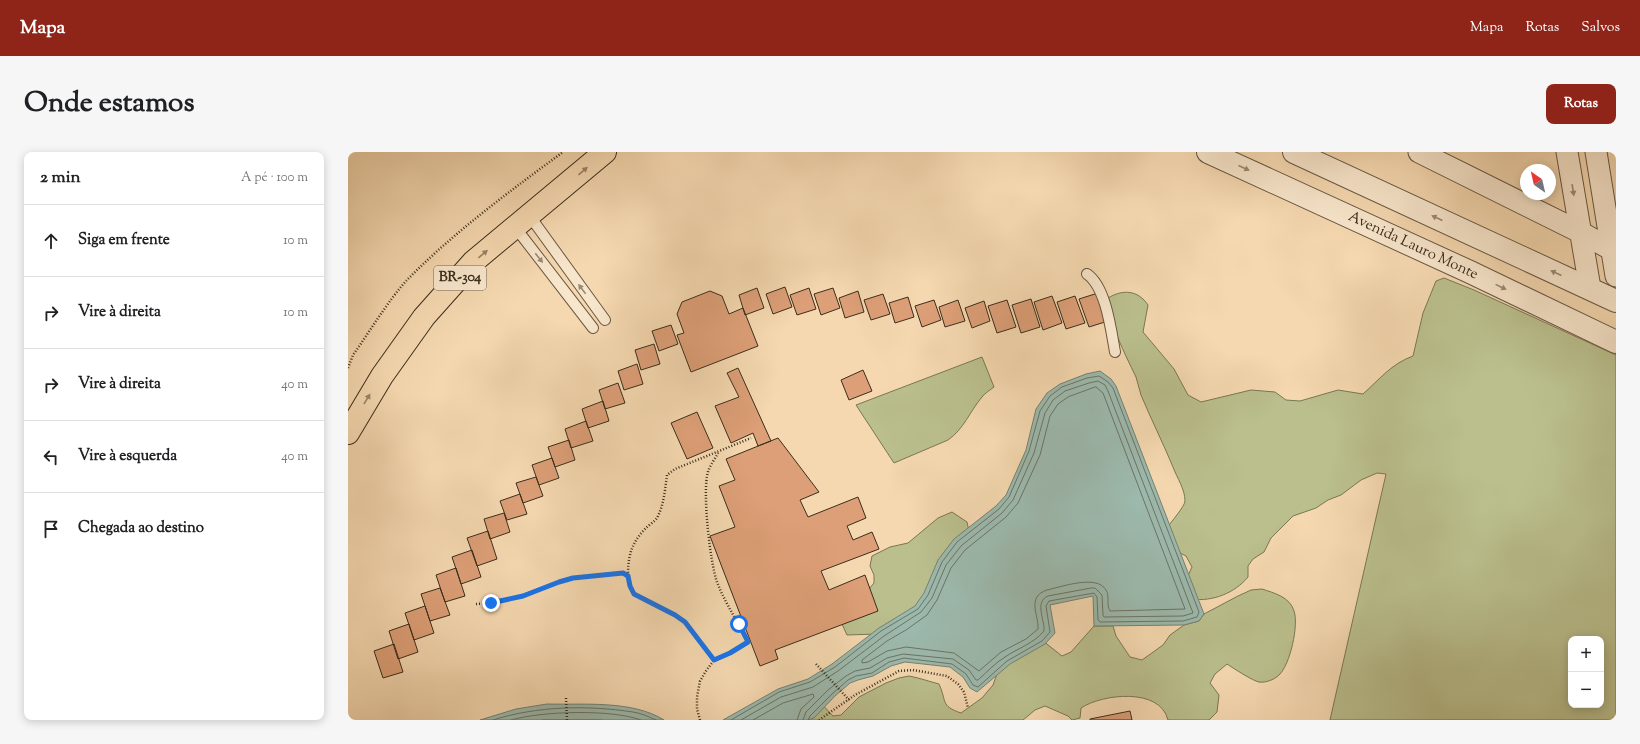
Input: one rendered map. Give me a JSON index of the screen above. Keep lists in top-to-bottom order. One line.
{"streets":{"highway":["BR-304"],"street":["Avenida Lauro Monte"]},"north":"top left","page":{"header":"Mapa","nav":["Mapa","Rotas","Salvos"],"title":"Onde estamos","buttons":"Rotas","heading":["2 min","A pé · 100 m"],"list":[["Siga em frente","10 m"],["Vire à direita","10 m"],["Vire à direita","40 m"],["Vire à esquerda","40 m"],"Chegada ao destino"],"map_buttons":["+","−"]}}
